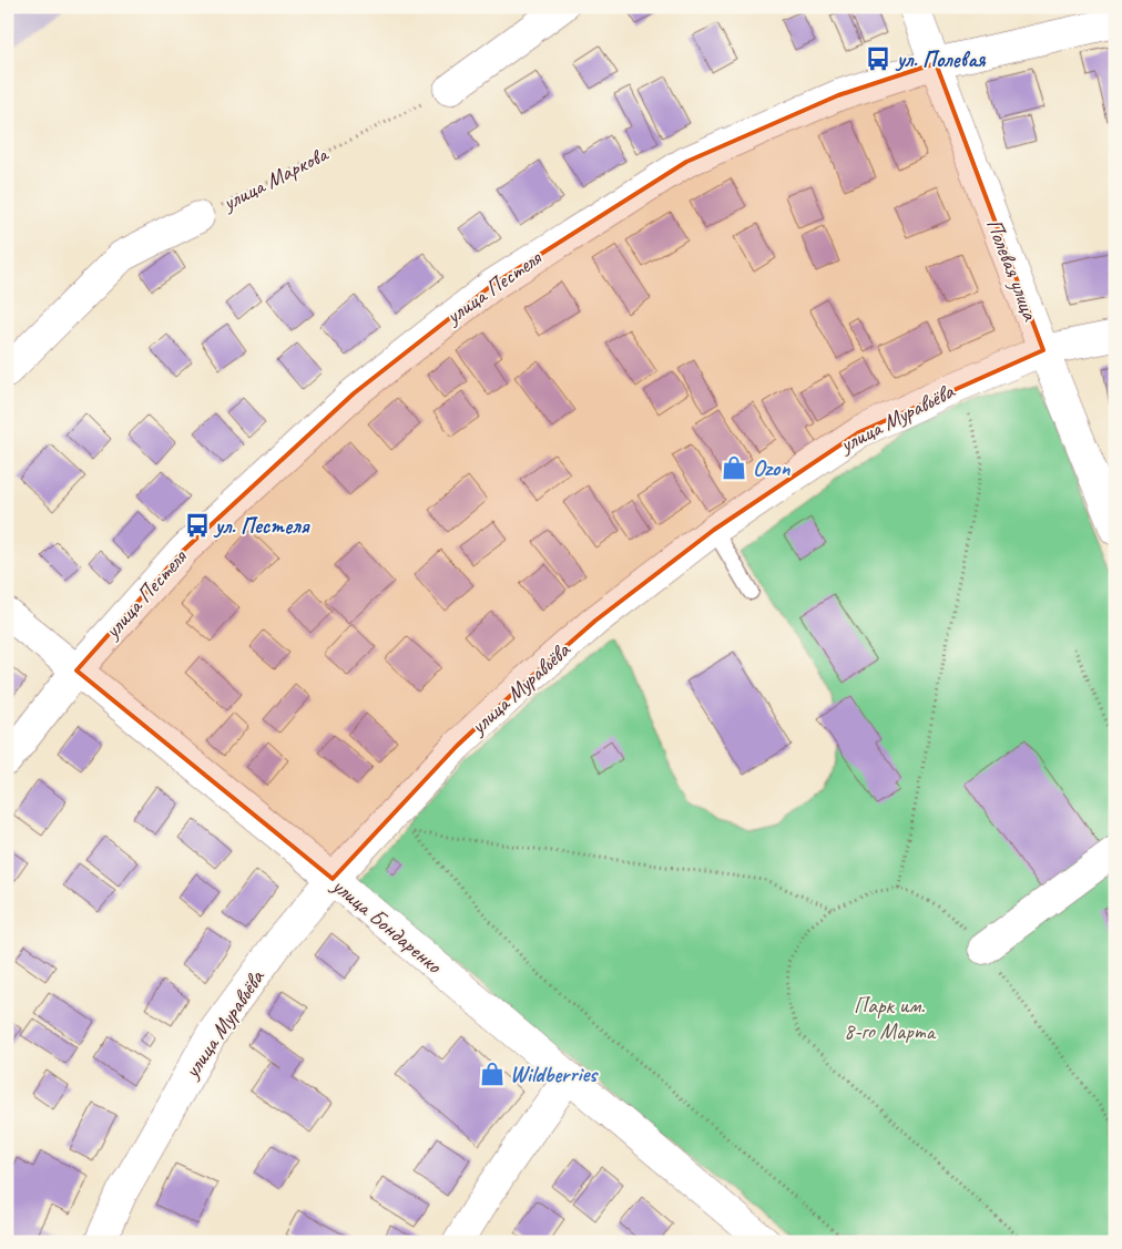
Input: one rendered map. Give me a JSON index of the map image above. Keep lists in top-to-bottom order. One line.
{"streets":{"street":["улица Маркова","Полевая улица","улица Пестеля","улица Муравьёва","улица Бондаренко"]},"crossings":[["Полевая улица","улица Пестеля"],["Полевая улица","улица Муравьёва"],["улица Пестеля","улица Бондаренко"],["улица Муравьёва","улица Бондаренко"]],"parks":["Парк им. 8-го Марта"],"places":{"bus stop":["ул. Полевая","ул. Пестеля"],"shop":["Ozon","Wildberries"]}}
